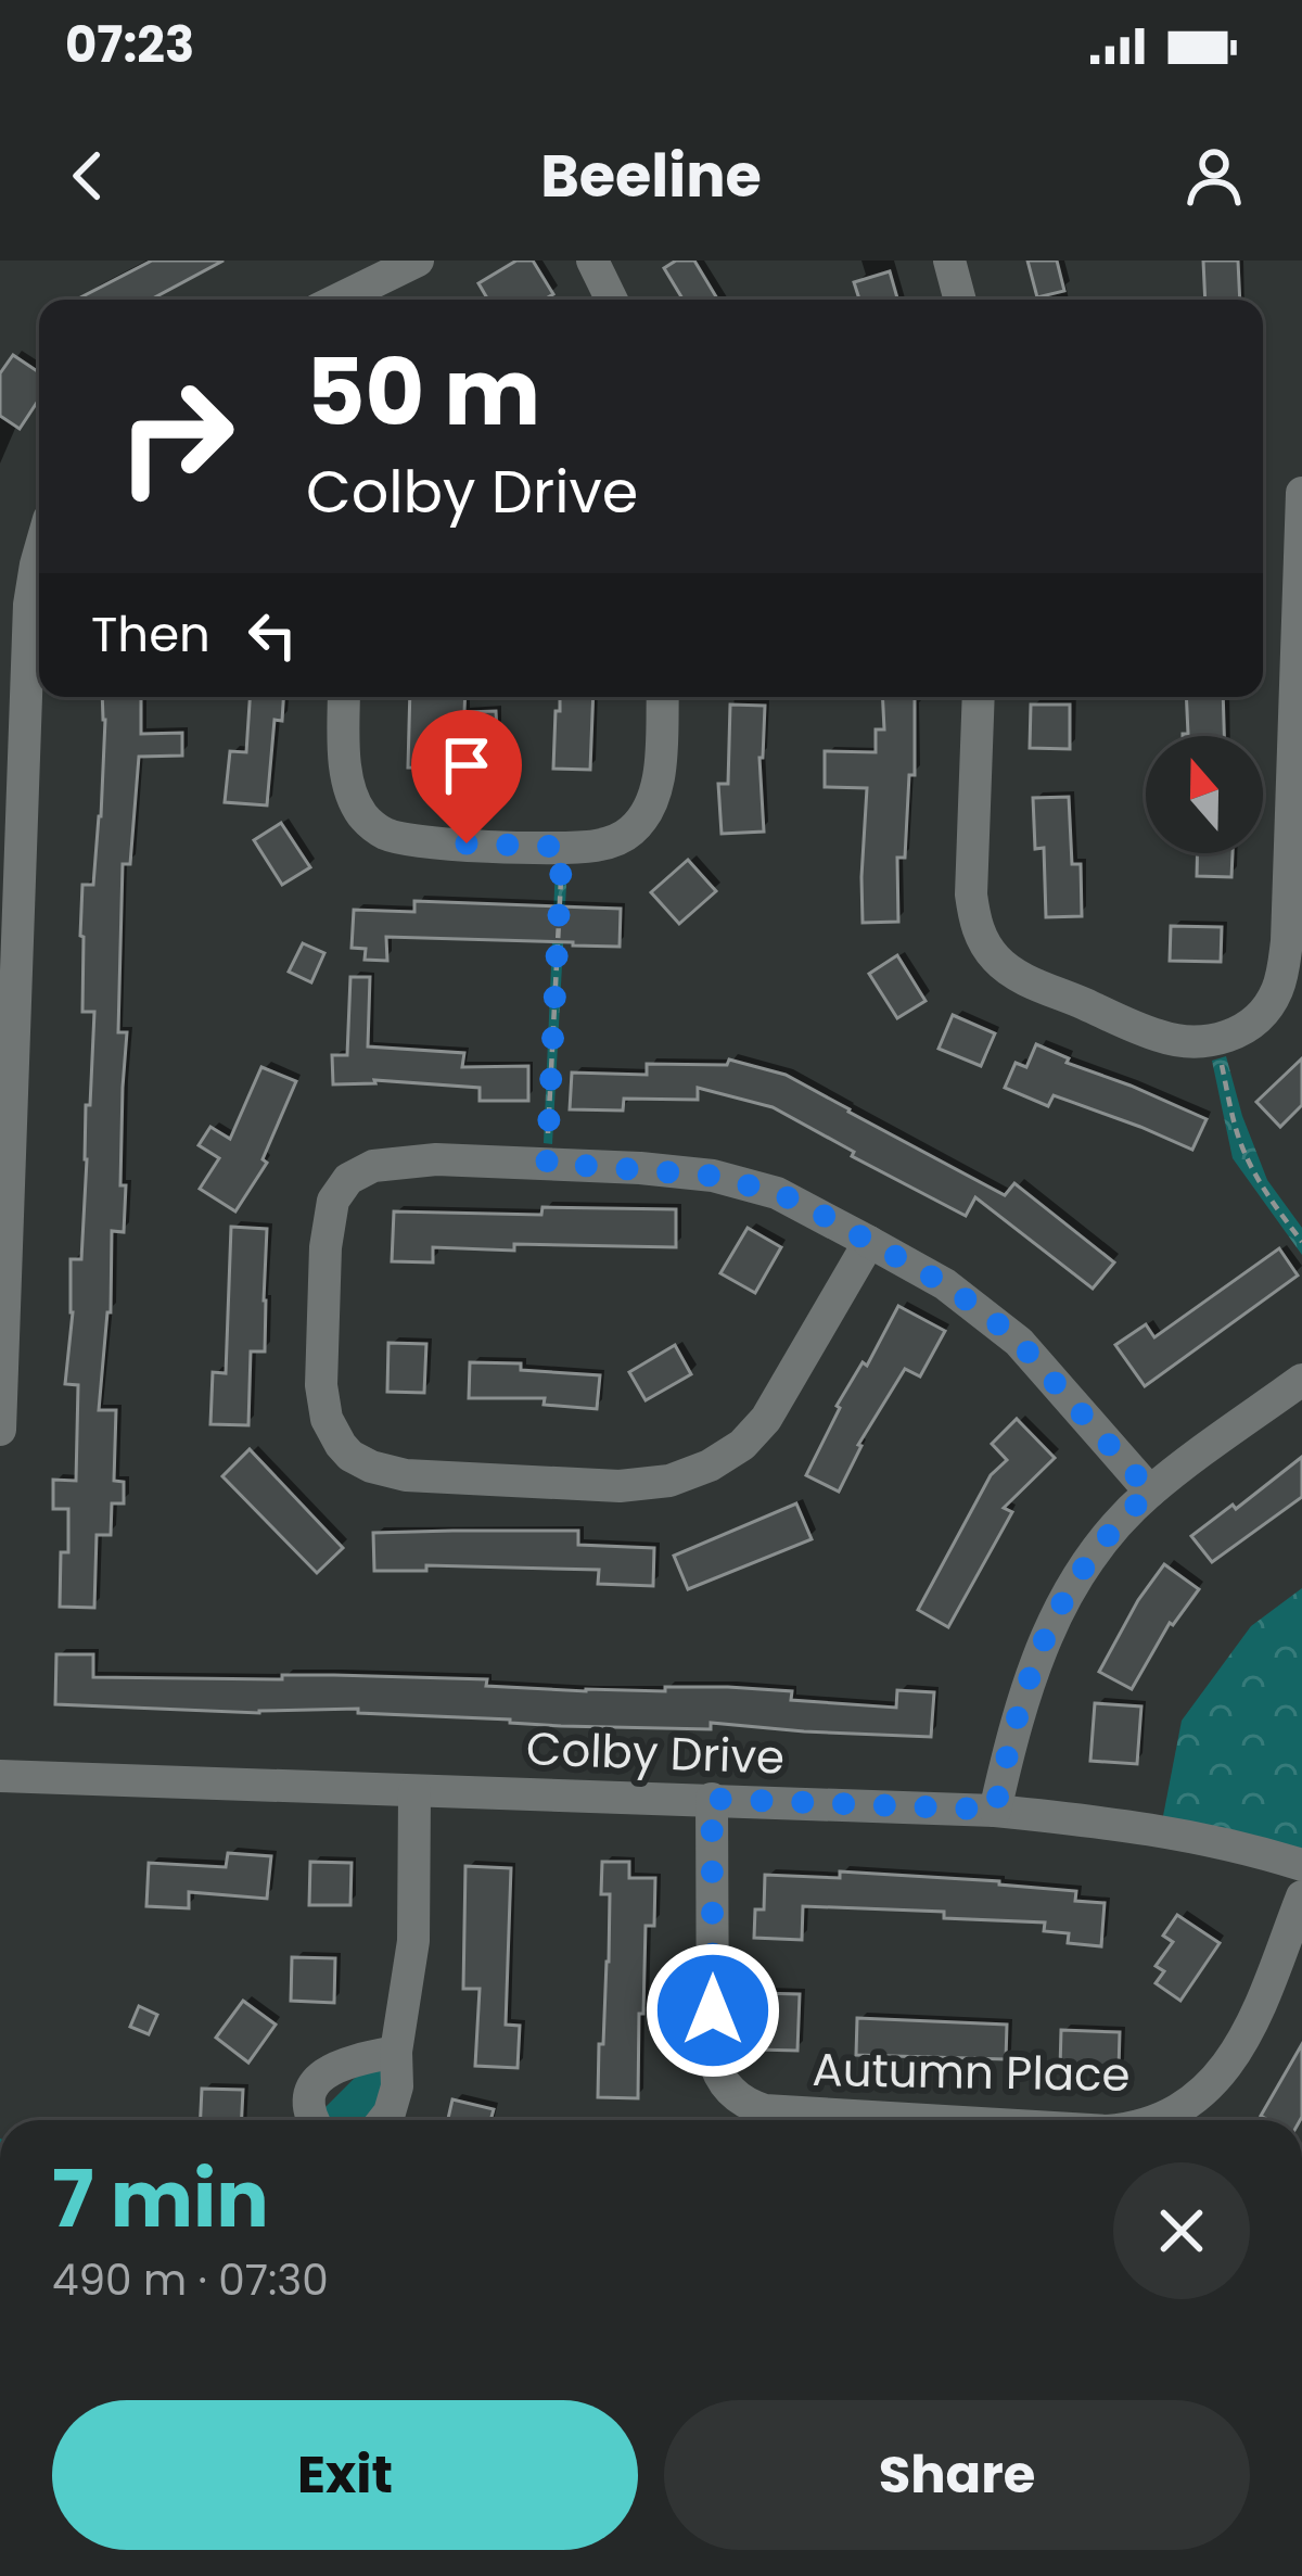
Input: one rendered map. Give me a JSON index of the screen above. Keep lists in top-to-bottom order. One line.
{"streets":{"street":["Colby Drive","Autumn Place"]},"crossings":[["Colby Drive","Autumn Place"]],"north":"top","page":{"status":"07:23","header":"Beeline","turn":["50 m","Colby Drive"],"then":"Then","heading":["7 min","490 m · 07:30"],"buttons":["Exit","Share"]}}
